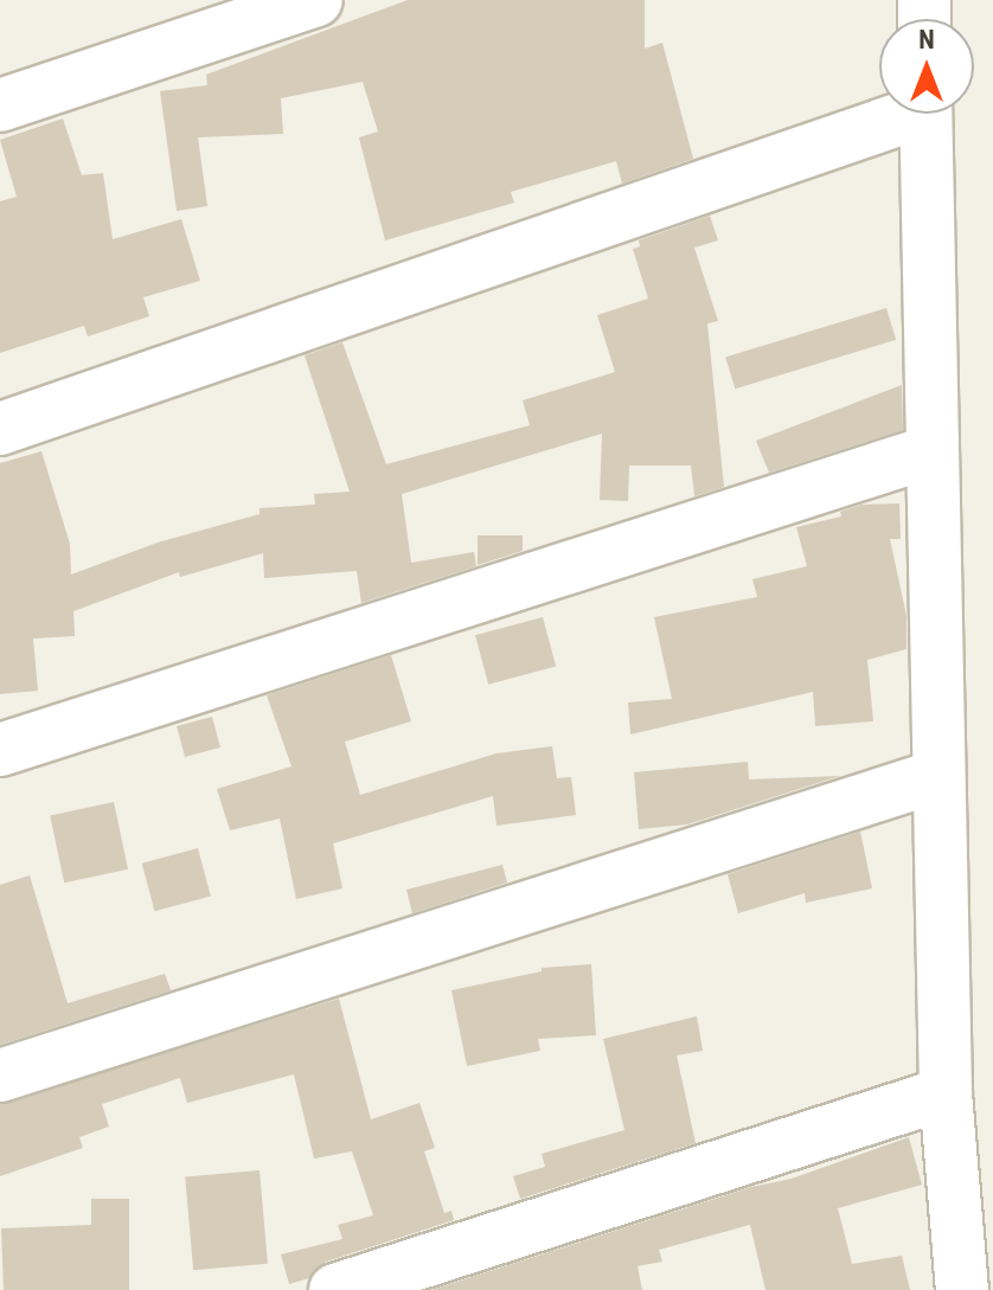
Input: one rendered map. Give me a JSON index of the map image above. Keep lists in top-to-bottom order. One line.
{"north":"top"}
